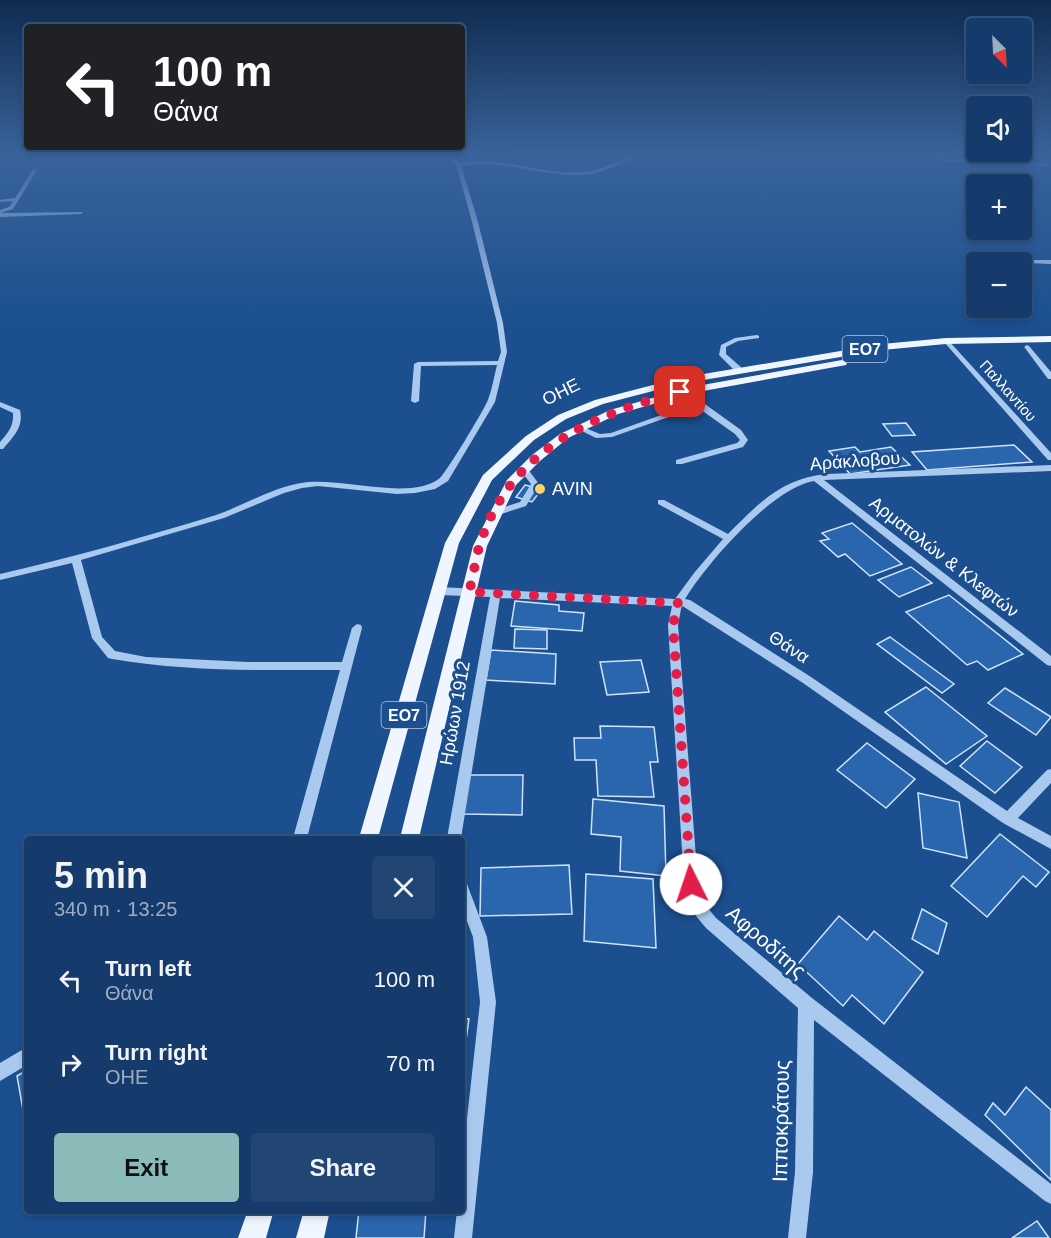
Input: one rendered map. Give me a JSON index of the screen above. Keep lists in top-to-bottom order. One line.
{"streets":{"main road":["ΕΟ7","ΟΗΕ"],"street":["Παλλαντίου","Αράκλοβου","Αρματολών & Κλεφτών","Θάνα","Ηρώων 1912","Αφροδίτης","Ιπποκράτους"]},"crossings":[["Παλλαντίου","ΟΗΕ"],["ΟΗΕ","Θάνα"],["Αράκλοβου","Αρματολών & Κλεφτών"],["Αράκλοβου","Θάνα"],["Αράκλοβου","Αφροδίτης"],["Θάνα","Ηρώων 1912"],["Θάνα","Αφροδίτης"],["Αφροδίτης","Ιπποκράτους"]],"places":["AVIN"],"north":"bottom right","page":{"map_buttons":["+","−"],"turn":["100 m","Θάνα"],"heading":["5 min","340 m · 13:25"],"list":[{"name":"Turn left","note":"Θάνα","value":"100 m"},{"name":"Turn right","note":"ΟΗΕ","value":"70 m"}],"buttons":["Exit","Share"]}}
